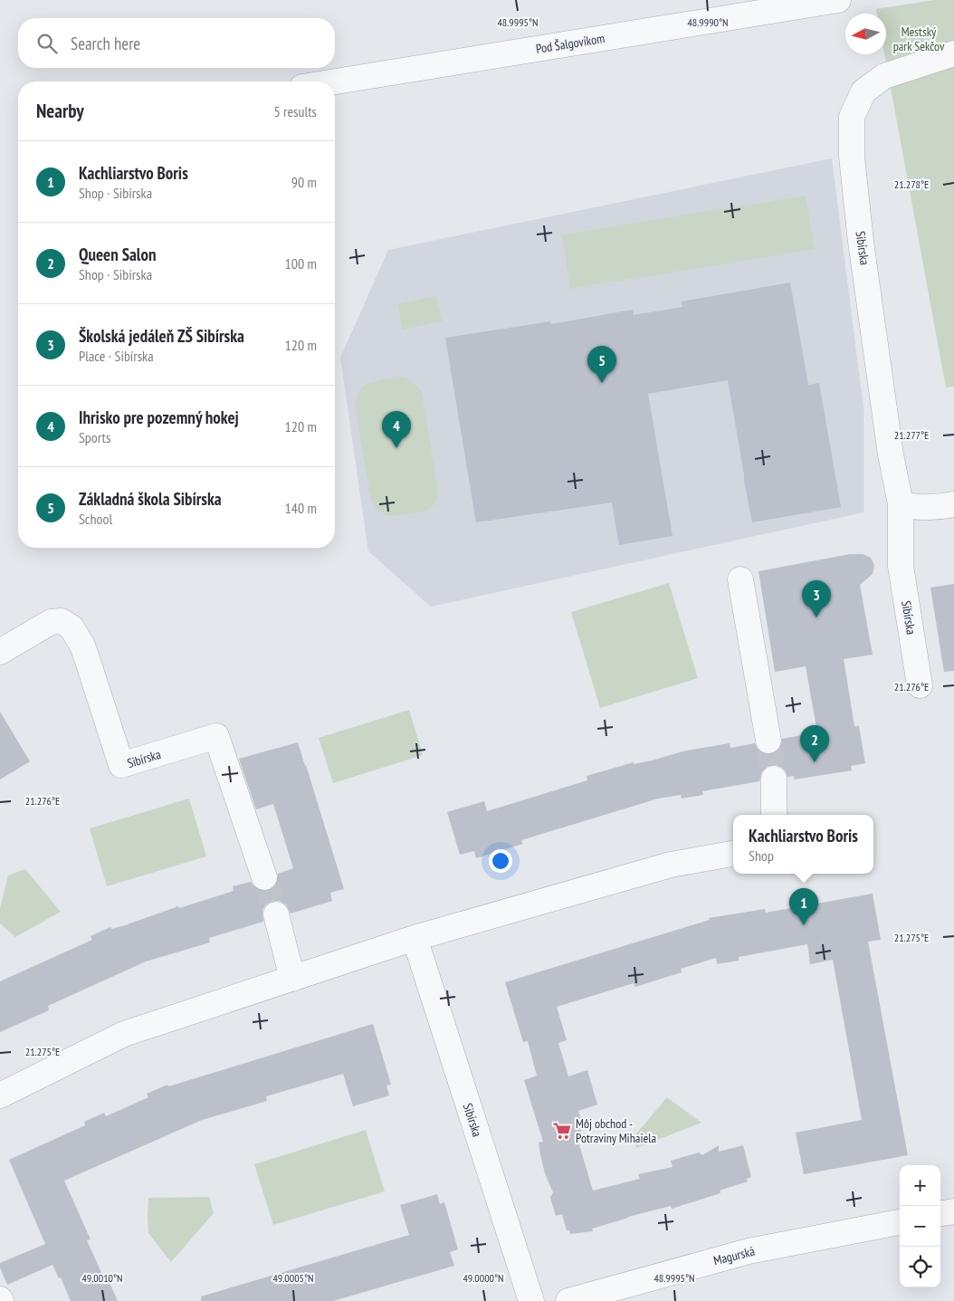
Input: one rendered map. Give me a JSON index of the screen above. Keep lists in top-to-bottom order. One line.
{"streets":{"street":["Pod Šalgovíkom","Sibírska","Magurská"]},"parks":["Mestský park Sekčov"],"places":{"supermarket":["Môj obchod - Potraviny Mihaiela"]},"north":"left","page":{"search":"Search here","heading":["Nearby","5 results"],"list":[{"mark":"1","name":"Kachliarstvo Boris","note":"Shop · Sibírska","value":"90 m"},{"mark":"2","name":"Queen Salon","note":"Shop · Sibírska","value":"100 m"},{"mark":"3","name":"Školská jedáleň ZŠ Sibírska","note":"Place · Sibírska","value":"120 m"},{"mark":"4","name":"Ihrisko pre pozemný hokej","note":"Sports","value":"120 m"},{"mark":"5","name":"Základná škola Sibírska","note":"School","value":"140 m"}],"pins":["5","4","3","2","1"],"popup":["Kachliarstvo Boris","Shop"],"map_buttons":["+","−"]},"coordinates":["48.9995°N","48.9990°N","21.278°E","21.277°E","21.276°E","21.275°E","49.0010°N","49.0005°N","49.0000°N"]}
